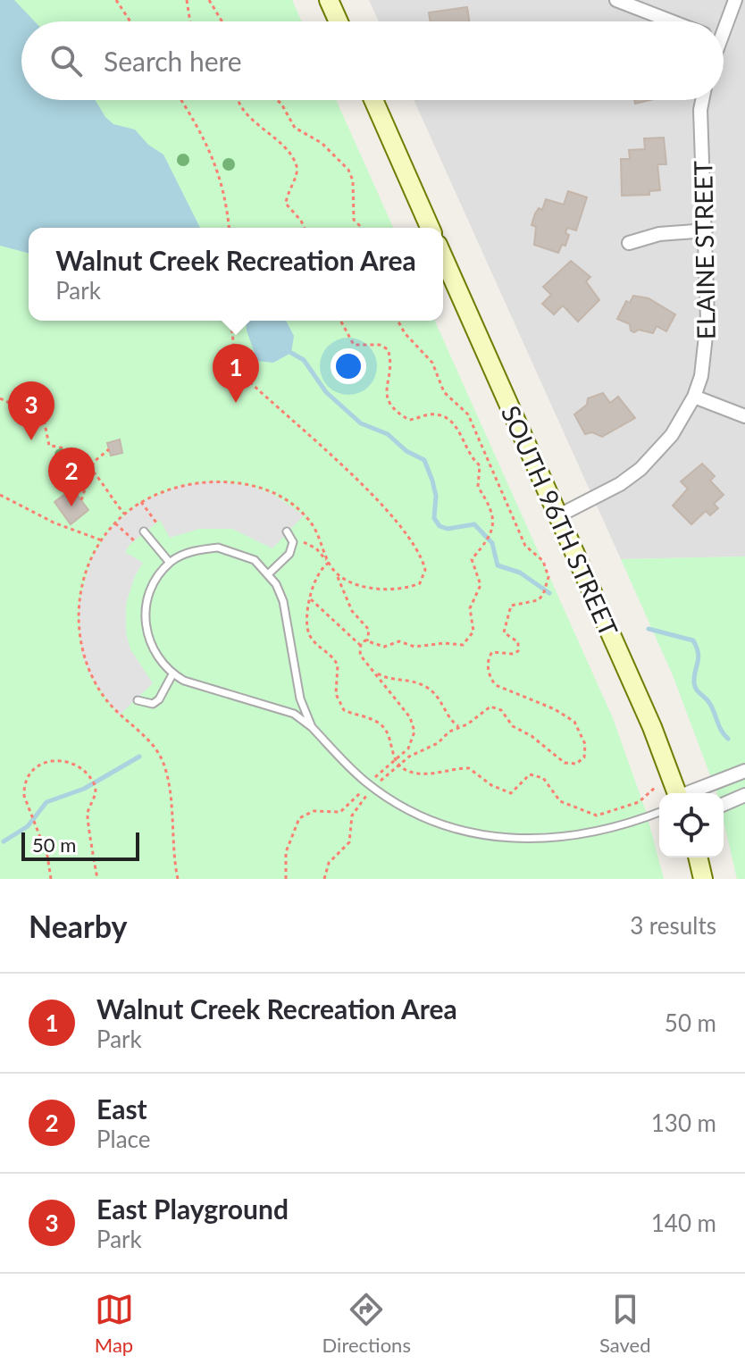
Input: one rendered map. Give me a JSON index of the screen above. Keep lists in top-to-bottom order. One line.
{"streets":{"main road":["SOUTH 96TH STREET"],"street":["ELAINE STREET"]},"crossings":[["ELAINE STREET","SOUTH 96TH STREET"]],"scale_bar":"50 m","page":{"search":"Search here","popup":["Walnut Creek Recreation Area","Park"],"pins":["1","3","2"],"scale":"50 m","heading":["Nearby","3 results"],"list":[{"mark":"1","name":"Walnut Creek Recreation Area","note":"Park","value":"50 m"},{"mark":"2","name":"East","note":"Place","value":"130 m"},{"mark":"3","name":"East Playground","note":"Park","value":"140 m"}],"nav":["Map","Directions","Saved"]}}
